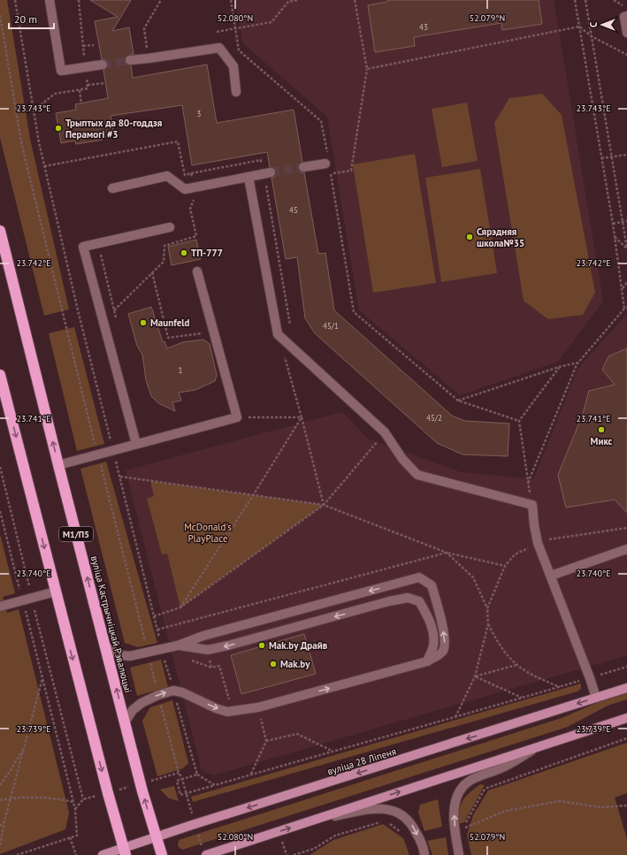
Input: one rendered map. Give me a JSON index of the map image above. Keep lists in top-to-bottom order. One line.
{"streets":{"highway":["М1/П5","вуліца Кастрычніцкай Рэвалюцыі"],"main road":["вуліца 28 Ліпеня"]},"crossings":[["М1/П5","вуліца Кастрычніцкай Рэвалюцыі"],["М1/П5","вуліца 28 Ліпеня"],["вуліца Кастрычніцкай Рэвалюцыі","вуліца 28 Ліпеня"]],"parks":["McDonald's PlayPlace"],"places":["Трыптых да 80-годдзя Перамогі #3","Сярэдняя школа№35","ТП-777","Maunfeld","Микс","Маk.by Драйв","Mak.by"],"house_numbers":["43","3","45","45/1","1","45/2"],"scale_bar":"20 m","north":"left","coordinates":["52.080°N","52.079°N","23.743°E","23.742°E","23.741°E","23.740°E","23.739°E"]}
